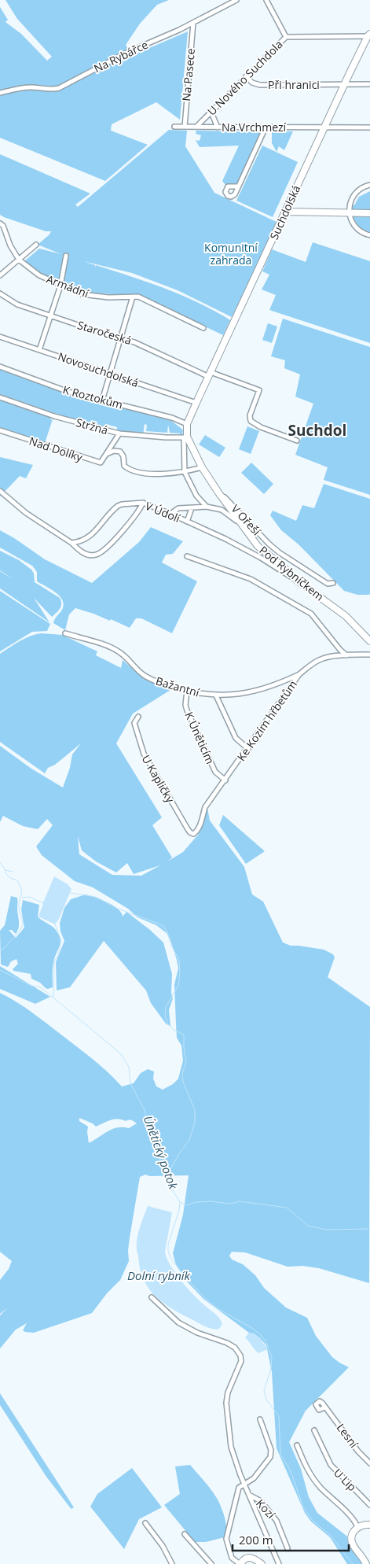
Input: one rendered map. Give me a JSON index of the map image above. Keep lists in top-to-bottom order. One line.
{"streets":{"street":["Na Rybářce","Na Pasece","U Nového Suchdola","Při hranici","Na Vrchmezí","Suchdolská","Armádní","Staročeská","Novosuchdolská","K Roztokům","Stržná","Nad Dolíky","V Údolí","V Ořeší","Pod Rybníčkem","Bažantní","Ke Kozím hřbetům","K Úněticím","U Kapličky","Lesní","U Lip","Kozí"]},"crossings":[["Na Rybářce","Na Pasece"],["Na Pasece","Na Vrchmezí"],["U Nového Suchdola","Při hranici"],["U Nového Suchdola","Na Vrchmezí"],["U Nového Suchdola","Suchdolská"],["Při hranici","Suchdolská"],["Na Vrchmezí","Suchdolská"],["Suchdolská","Staročeská"],["Suchdolská","Novosuchdolská"],["Suchdolská","K Roztokům"],["Suchdolská","Stržná"],["Suchdolská","Pod Rybníčkem"],["Stržná","Pod Rybníčkem"],["V Údolí","Pod Rybníčkem"],["V Ořeší","Pod Rybníčkem"],["Bažantní","Ke Kozím hřbetům"],["Bažantní","K Úněticím"],["Ke Kozím hřbetům","K Úněticím"],["Ke Kozím hřbetům","U Kapličky"]],"districts":["Suchdol"],"water":["Únětický potok","Dolní rybník"],"parks":["Komunitní zahrada"],"scale_bar":"200 m"}
